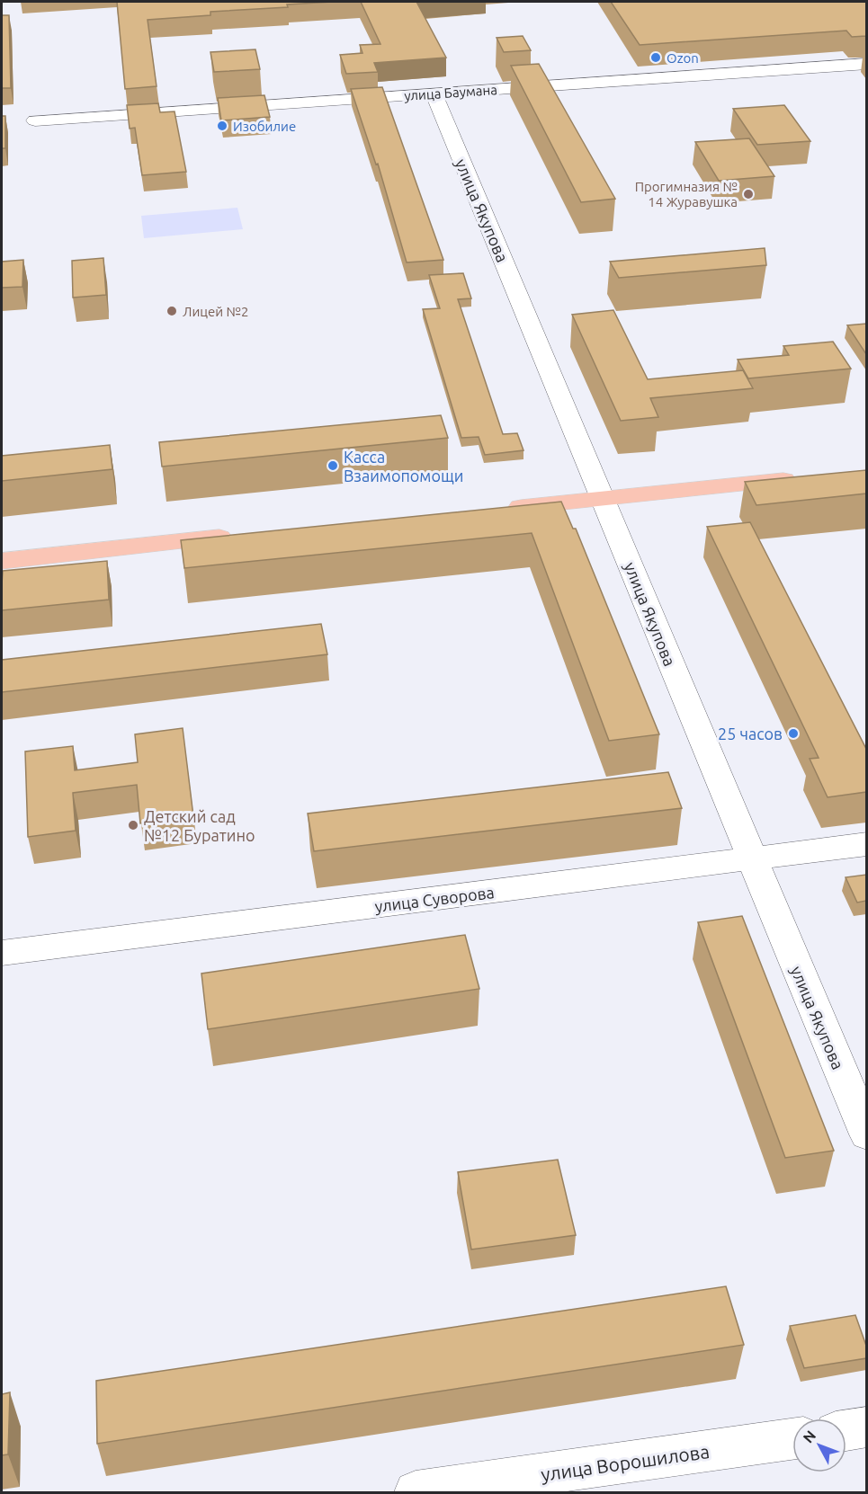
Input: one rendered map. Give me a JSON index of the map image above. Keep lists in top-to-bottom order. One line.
{"streets":{"street":["улица Баумана","улица Якупова","улица Суворова","улица Ворошилова"]},"crossings":[["улица Баумана","улица Якупова"],["улица Якупова","улица Суворова"]],"places":["Ozon","Изобилие","Прогимназия № 14 Журавушка","Лицей №2","Касса Взаимопомощи","25 часов","Детский сад №12 Буратино"],"north":"top left"}
